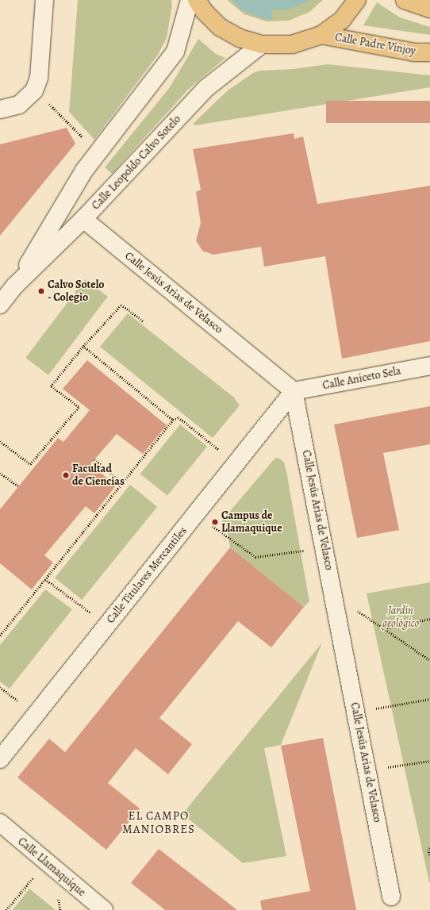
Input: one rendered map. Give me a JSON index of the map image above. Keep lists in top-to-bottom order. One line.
{"streets":{"highway":["Calle Padre Vinjoy"],"street":["Calle Leopoldo Calvo Sotelo","Calle Jesús Arias de Velasco","Calle Aniceto Sela","Calle Titulares Mercantiles","Calle Llamaquique"]},"crossings":[["Calle Leopoldo Calvo Sotelo","Calle Jesús Arias de Velasco"],["Calle Jesús Arias de Velasco","Calle Aniceto Sela"],["Calle Jesús Arias de Velasco","Calle Titulares Mercantiles"],["Calle Aniceto Sela","Calle Titulares Mercantiles"]],"districts":["EL CAMPO MANIOBRES"],"parks":["Jardín geológico"],"places":["Calvo Sotelo - Colegio","Facultad de Ciencias","Campus de Llamaquique"]}
